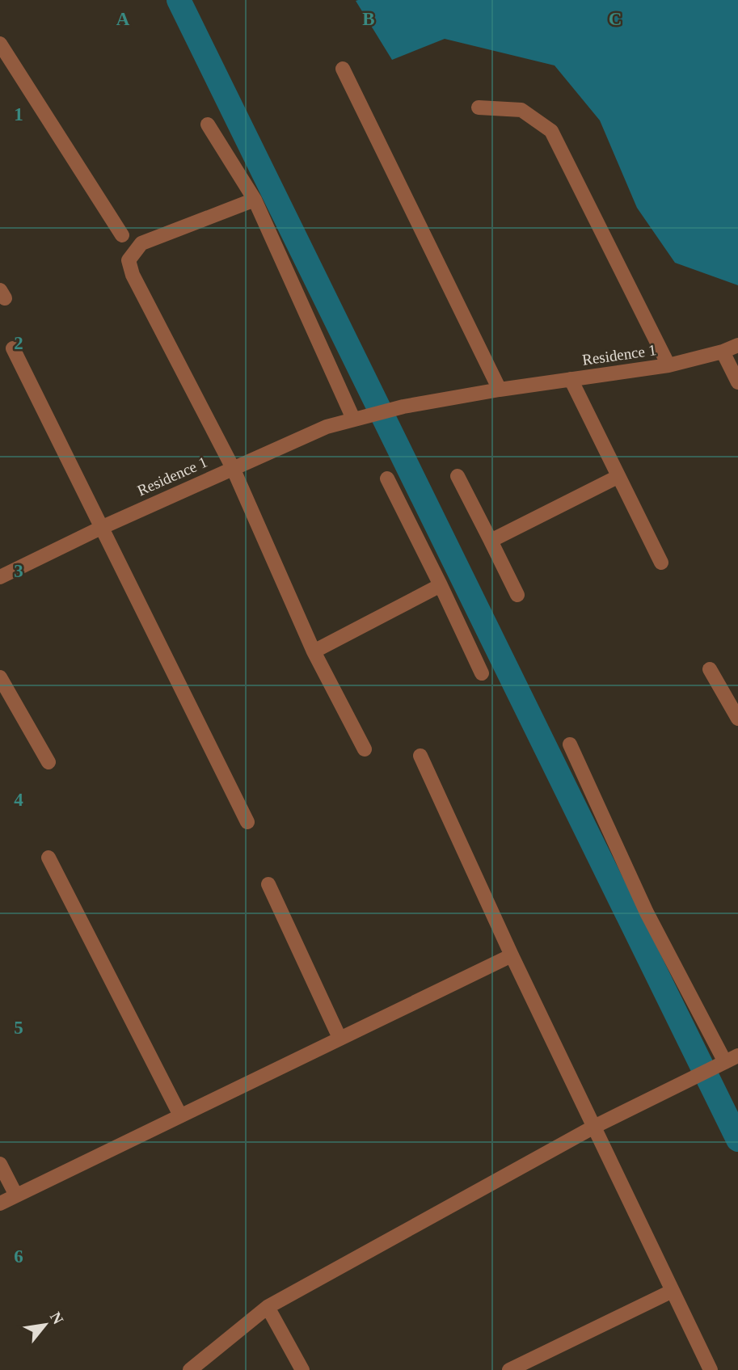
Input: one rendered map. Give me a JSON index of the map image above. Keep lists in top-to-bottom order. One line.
{"streets":{"street":["Residence 1"]},"north":"top right","grid":{"columns":["A","B","C"],"rows":["1","2","3","4","5","6"]}}
